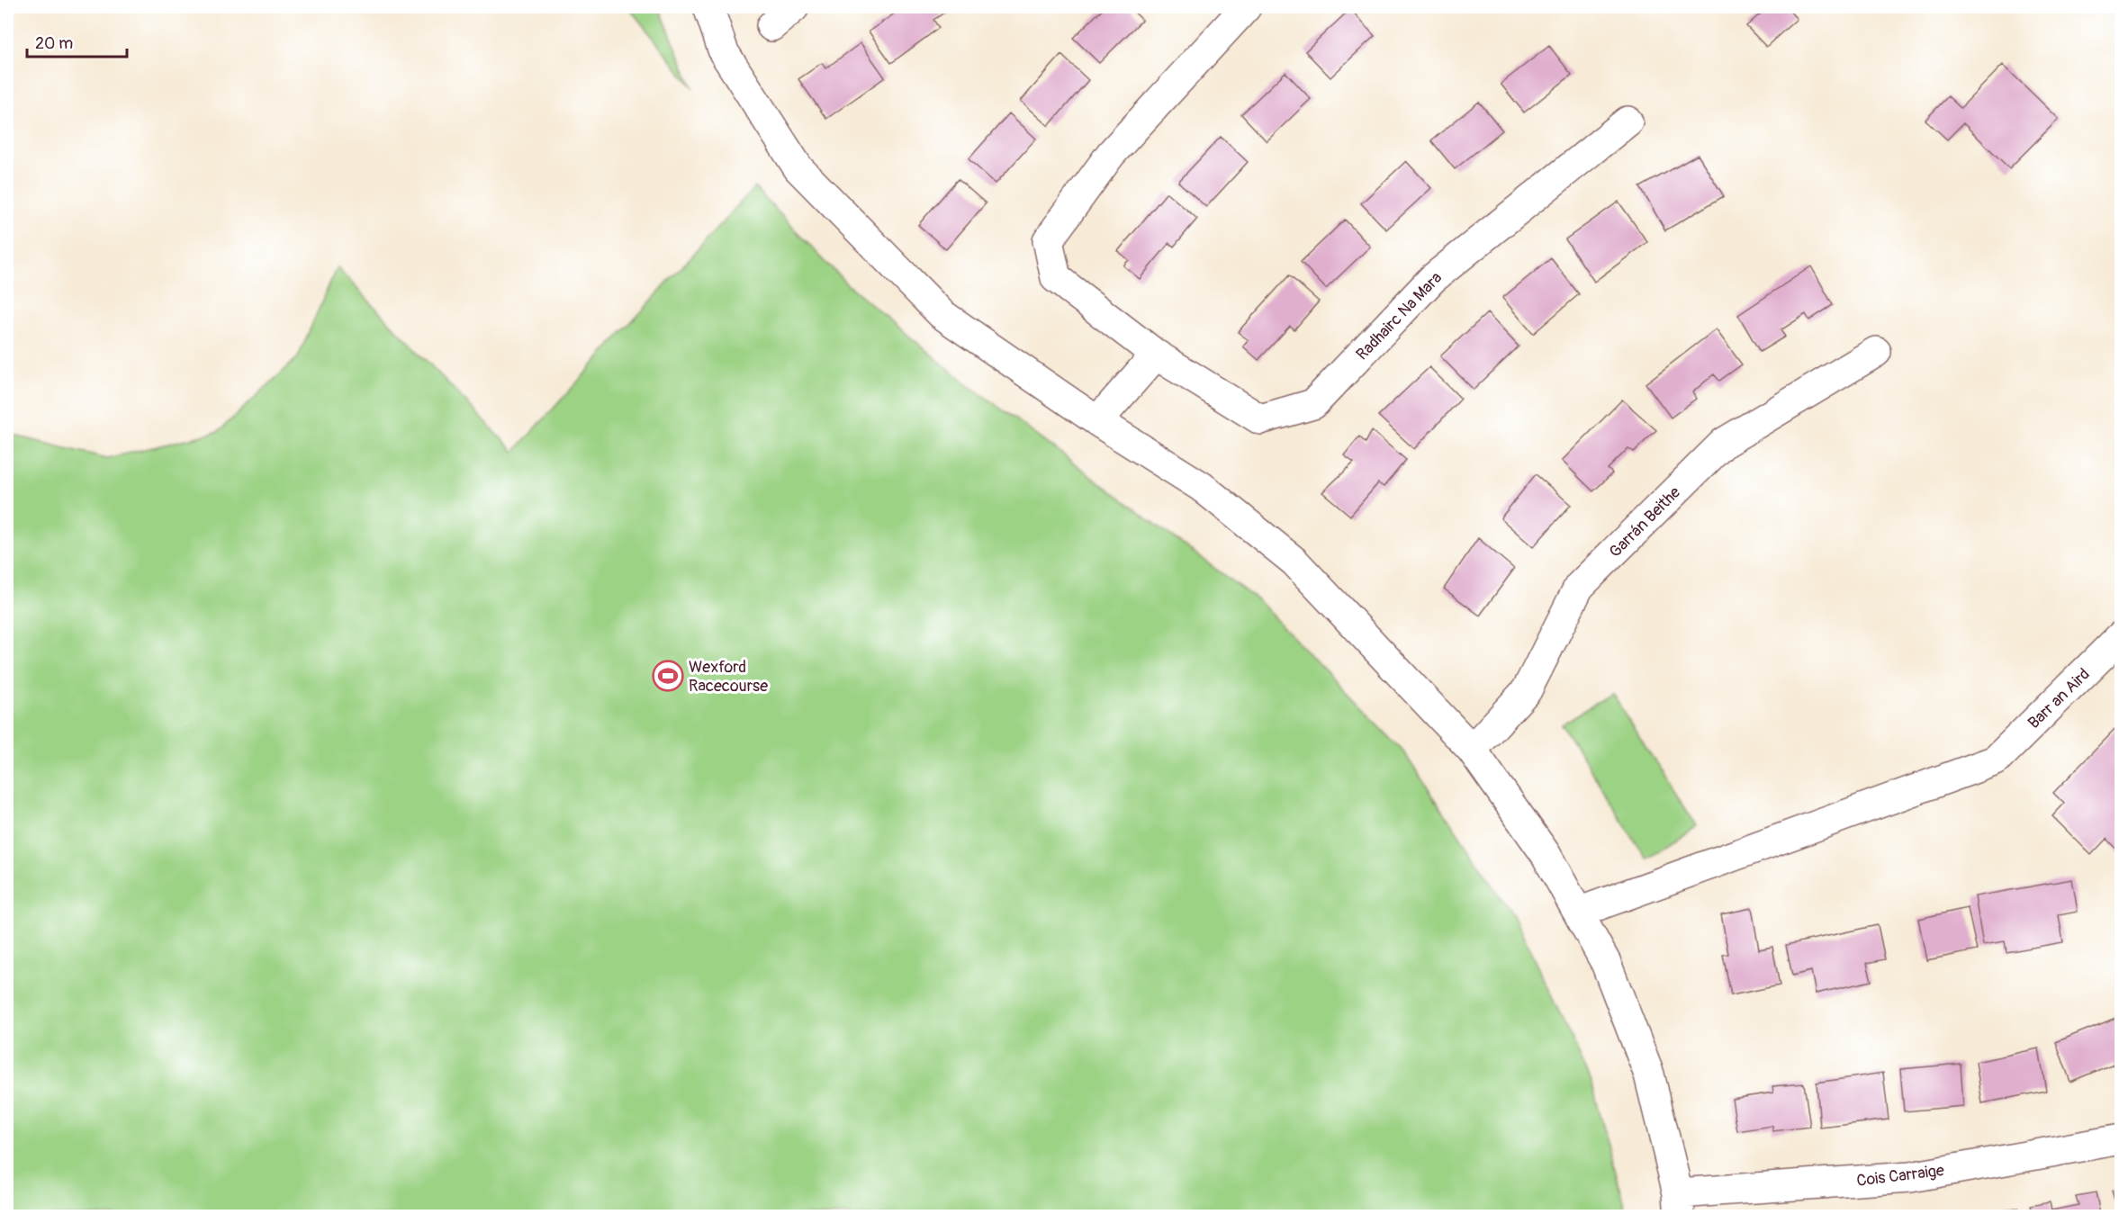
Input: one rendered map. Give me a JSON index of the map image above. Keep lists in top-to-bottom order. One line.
{"streets":{"street":["Radhairc Na Mara","Garrán Beithe","Barr an Aird","Cois Carraige"]},"places":{"sports":["Wexford Racecourse"]},"scale_bar":"20 m"}
